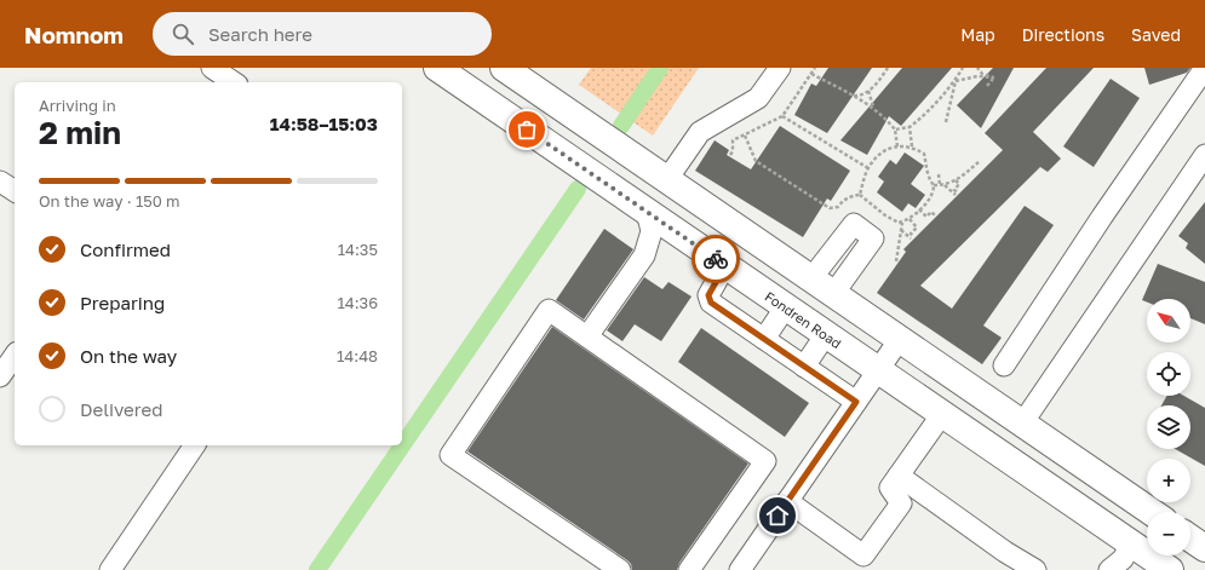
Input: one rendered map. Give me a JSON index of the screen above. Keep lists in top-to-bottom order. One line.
{"streets":{"main road":["Fondren Road"]},"north":"top left","page":{"header":"Nomnom","search":"Search here","nav":["Map","Directions","Saved"],"heading":["2 min","Arriving in","14:58–15:03"],"bar":"On the way · 150 m","list":[["Confirmed","14:35"],["Preparing","14:36"],["On the way","14:48"],"Delivered"],"map_buttons":["+","−"]}}
